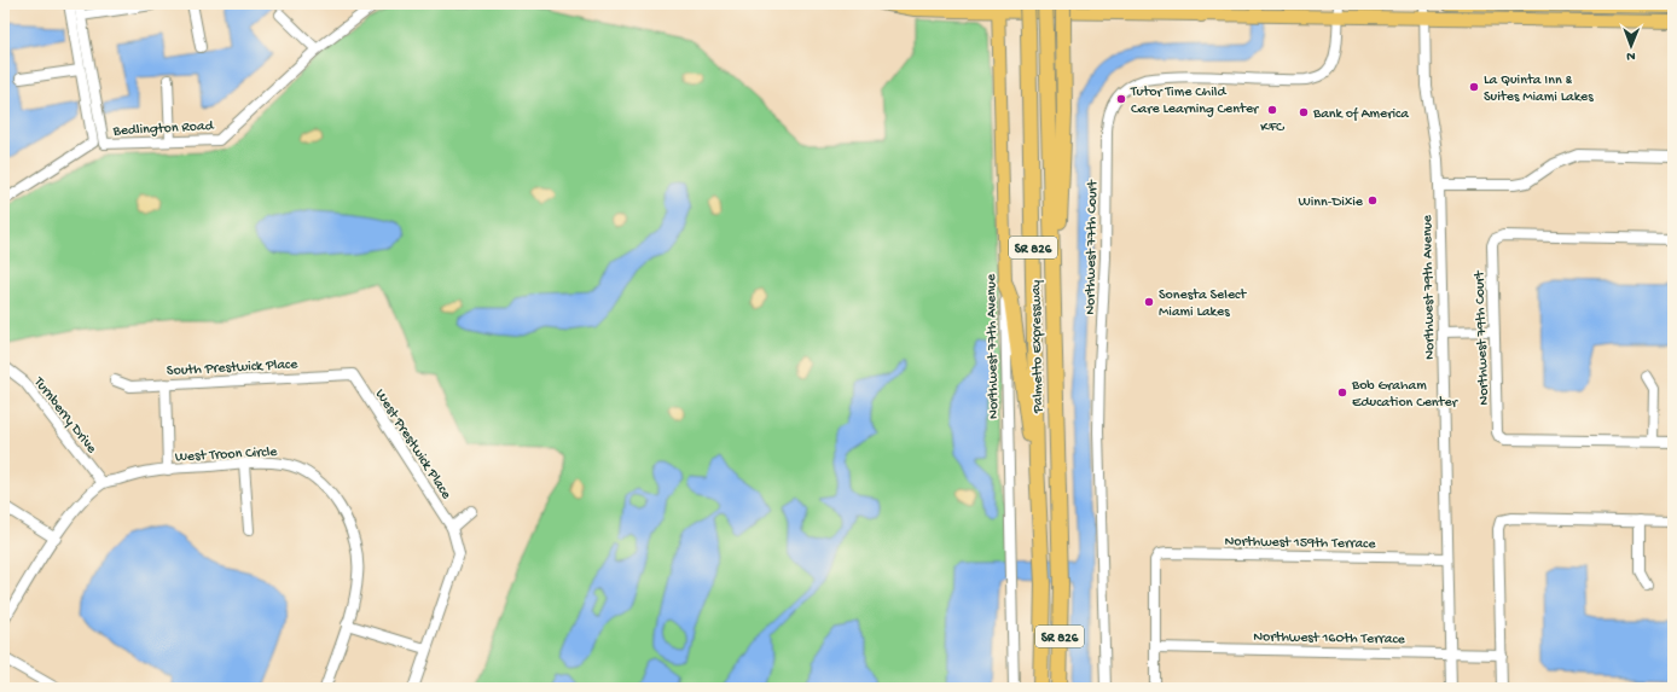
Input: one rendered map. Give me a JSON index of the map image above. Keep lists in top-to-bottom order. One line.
{"streets":{"highway":["SR 826","Palmetto Expressway"],"main road":["Northwest 77th Avenue"],"street":["Bedlington Road","Northwest 77th Court","Northwest 79th Avenue","Northwest 79th Court","South Prestwick Place","Turnberry Drive","West Prestwick Place","West Troon Circle","Northwest 159th Terrace","Northwest 160th Terrace"]},"crossings":[["Northwest 79th Avenue","Northwest 159th Terrace"],["Northwest 79th Avenue","Northwest 160th Terrace"],["South Prestwick Place","West Prestwick Place"],["Turnberry Drive","West Troon Circle"],["Northwest 159th Terrace","Northwest 160th Terrace"]],"places":["La Quinta Inn & Suites Miami Lakes","Tutor Time Child Care Learning Center","KFC","Bank of America","Winn-Dixie","Sonesta Select Miami Lakes","Bob Graham Education Center"],"north":"bottom"}
